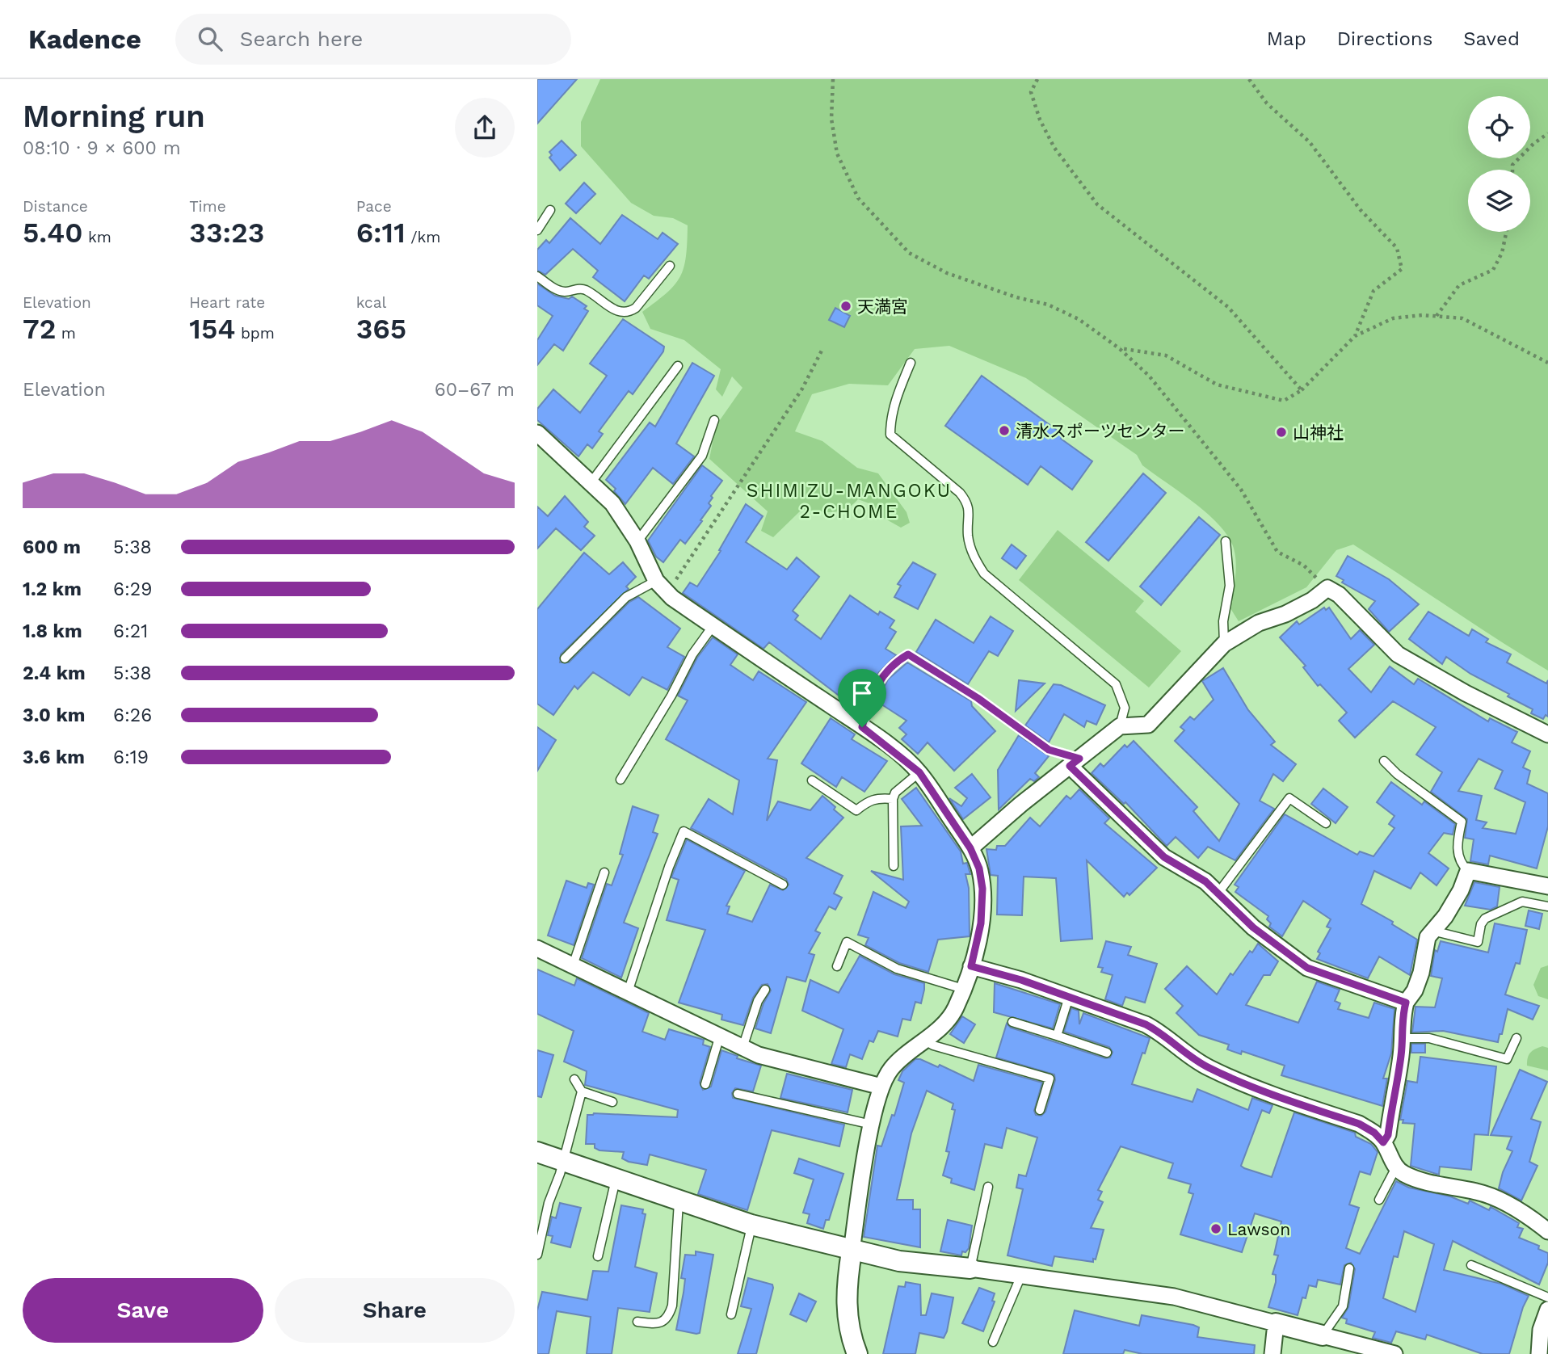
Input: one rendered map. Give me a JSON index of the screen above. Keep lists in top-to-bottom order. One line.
{"districts":["SHIMIZU-MANGOKU 2-CHOME"],"places":["天満宮","清水スポーツセンター","山神社","Lawson"],"page":{"header":"Kadence","search":"Search here","nav":["Map","Directions","Saved"],"heading":["Morning run","08:10 · 9 × 600 m"],"stats":[["Distance","5.40 km"],["Time","33:23"],["Pace","6:11 /km"],["Elevation","72 m"],["Heart rate","154 bpm"],["kcal","365"]],"chart":["Elevation","60–67 m"],"list":[{"name":"600 m","note":"5:38"},{"name":"1.2 km","note":"6:29"},{"name":"1.8 km","note":"6:21"},{"name":"2.4 km","note":"5:38"},{"name":"3.0 km","note":"6:26"},{"name":"3.6 km","note":"6:19"}],"buttons":["Save","Share"]}}
